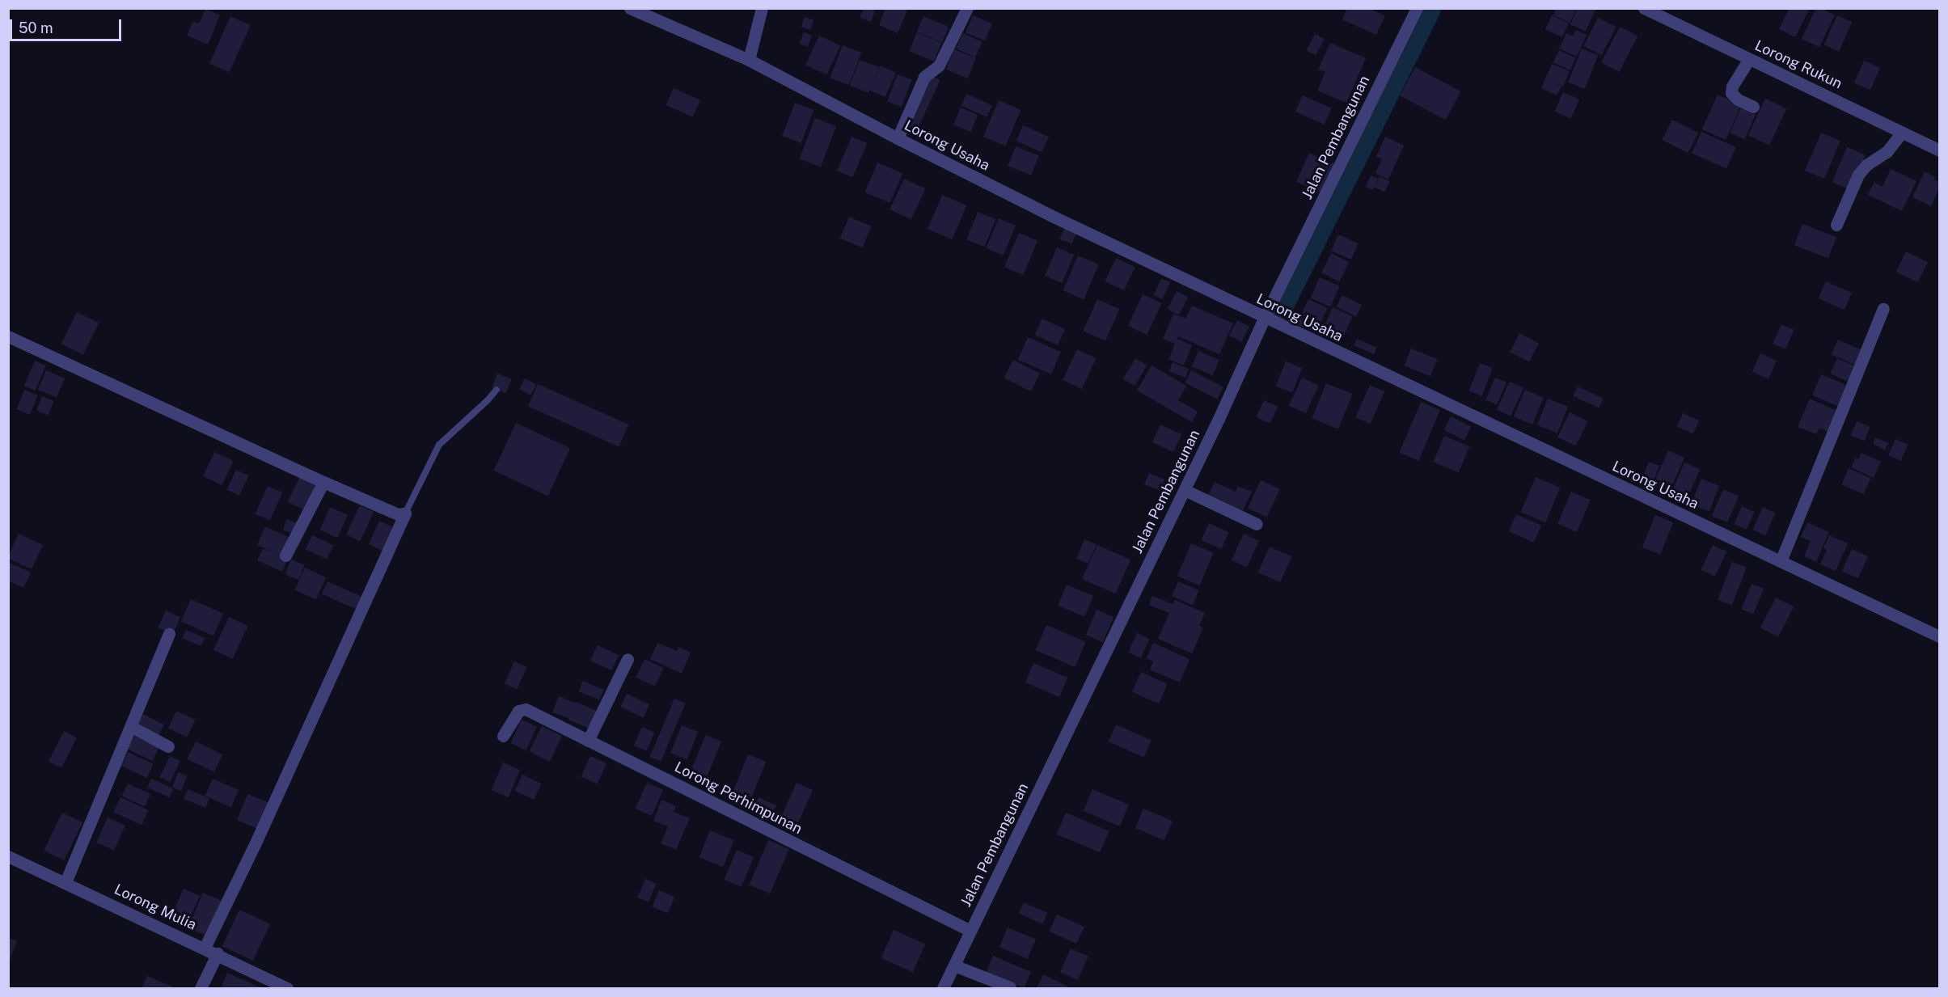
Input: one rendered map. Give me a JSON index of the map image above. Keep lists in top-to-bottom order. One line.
{"streets":{"street":["Lorong Rukun","Jalan Pembangunan","Lorong Usaha","Lorong Perhimpunan","Lorong Mulia"]},"crossings":[["Jalan Pembangunan","Lorong Usaha"],["Jalan Pembangunan","Lorong Perhimpunan"]],"scale_bar":"50 m"}
